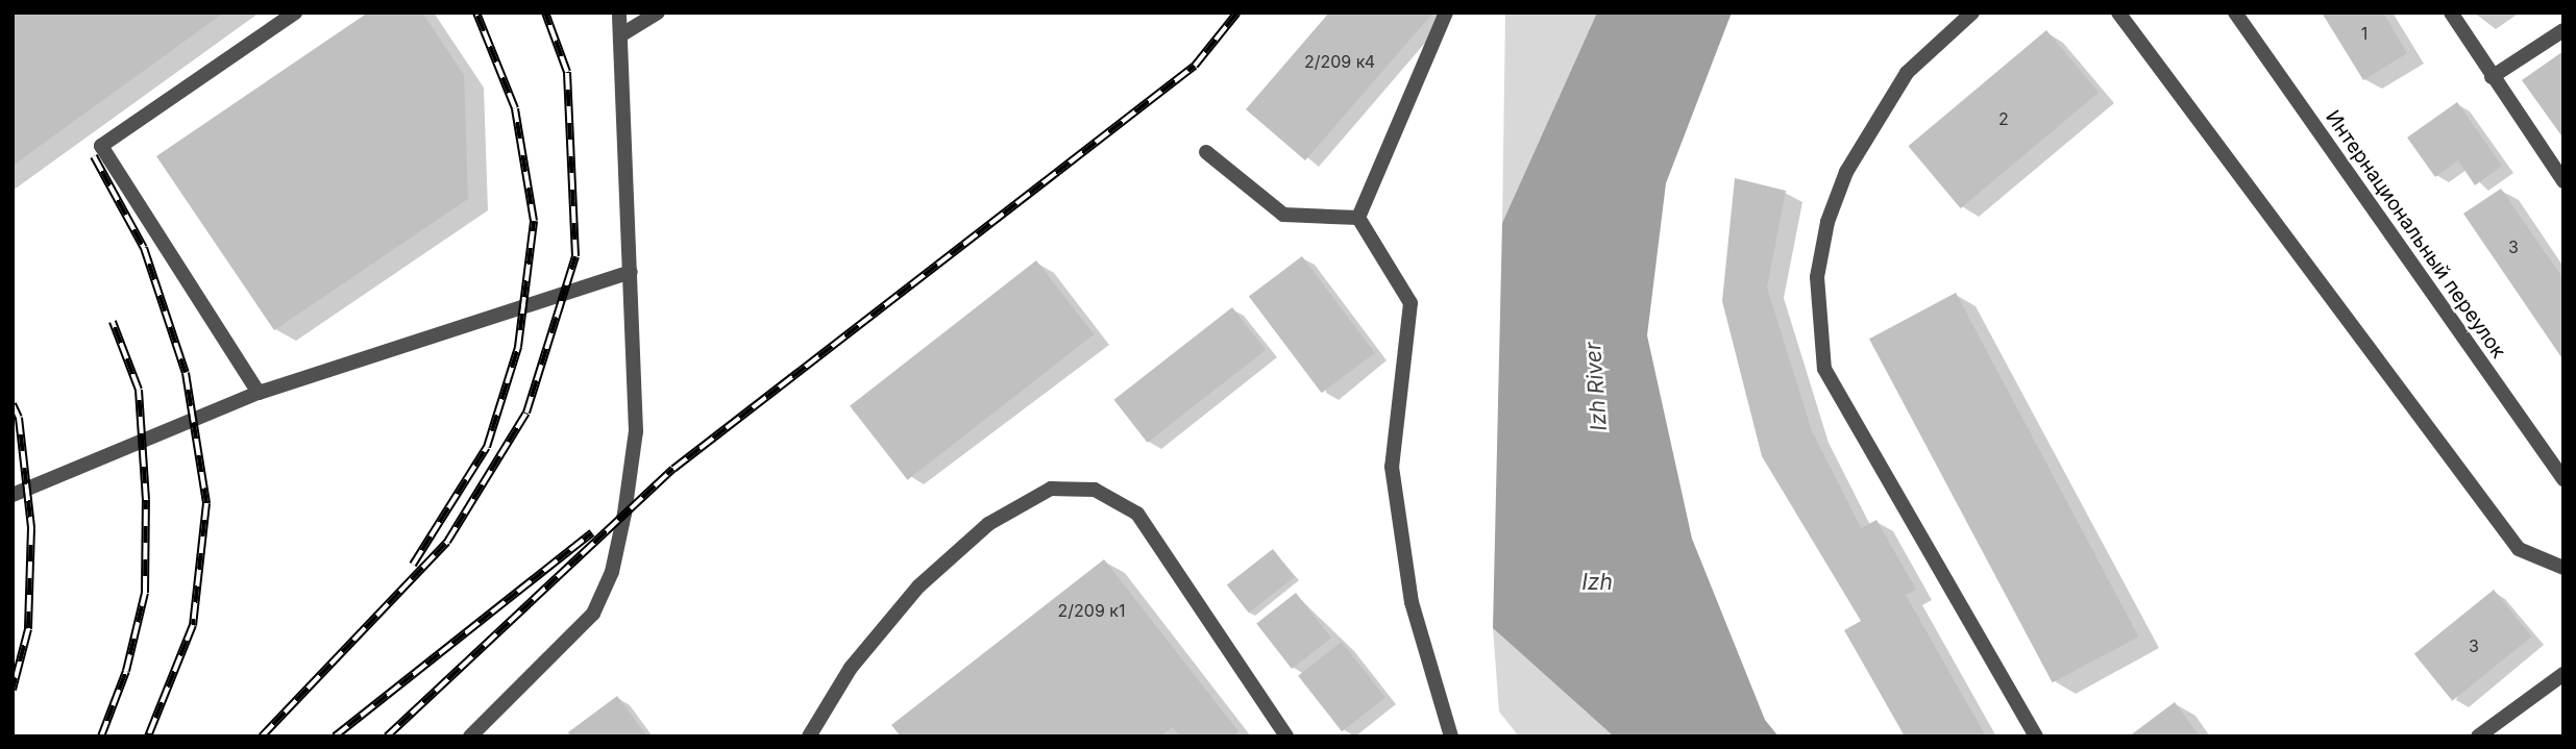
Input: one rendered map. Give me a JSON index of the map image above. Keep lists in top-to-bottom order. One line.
{"streets":{"street":["Интернациональный переулок"]},"water":["Izh River","Izh"],"house_numbers":["1","2/209 к4","2","3","2/209 к1","3"]}
